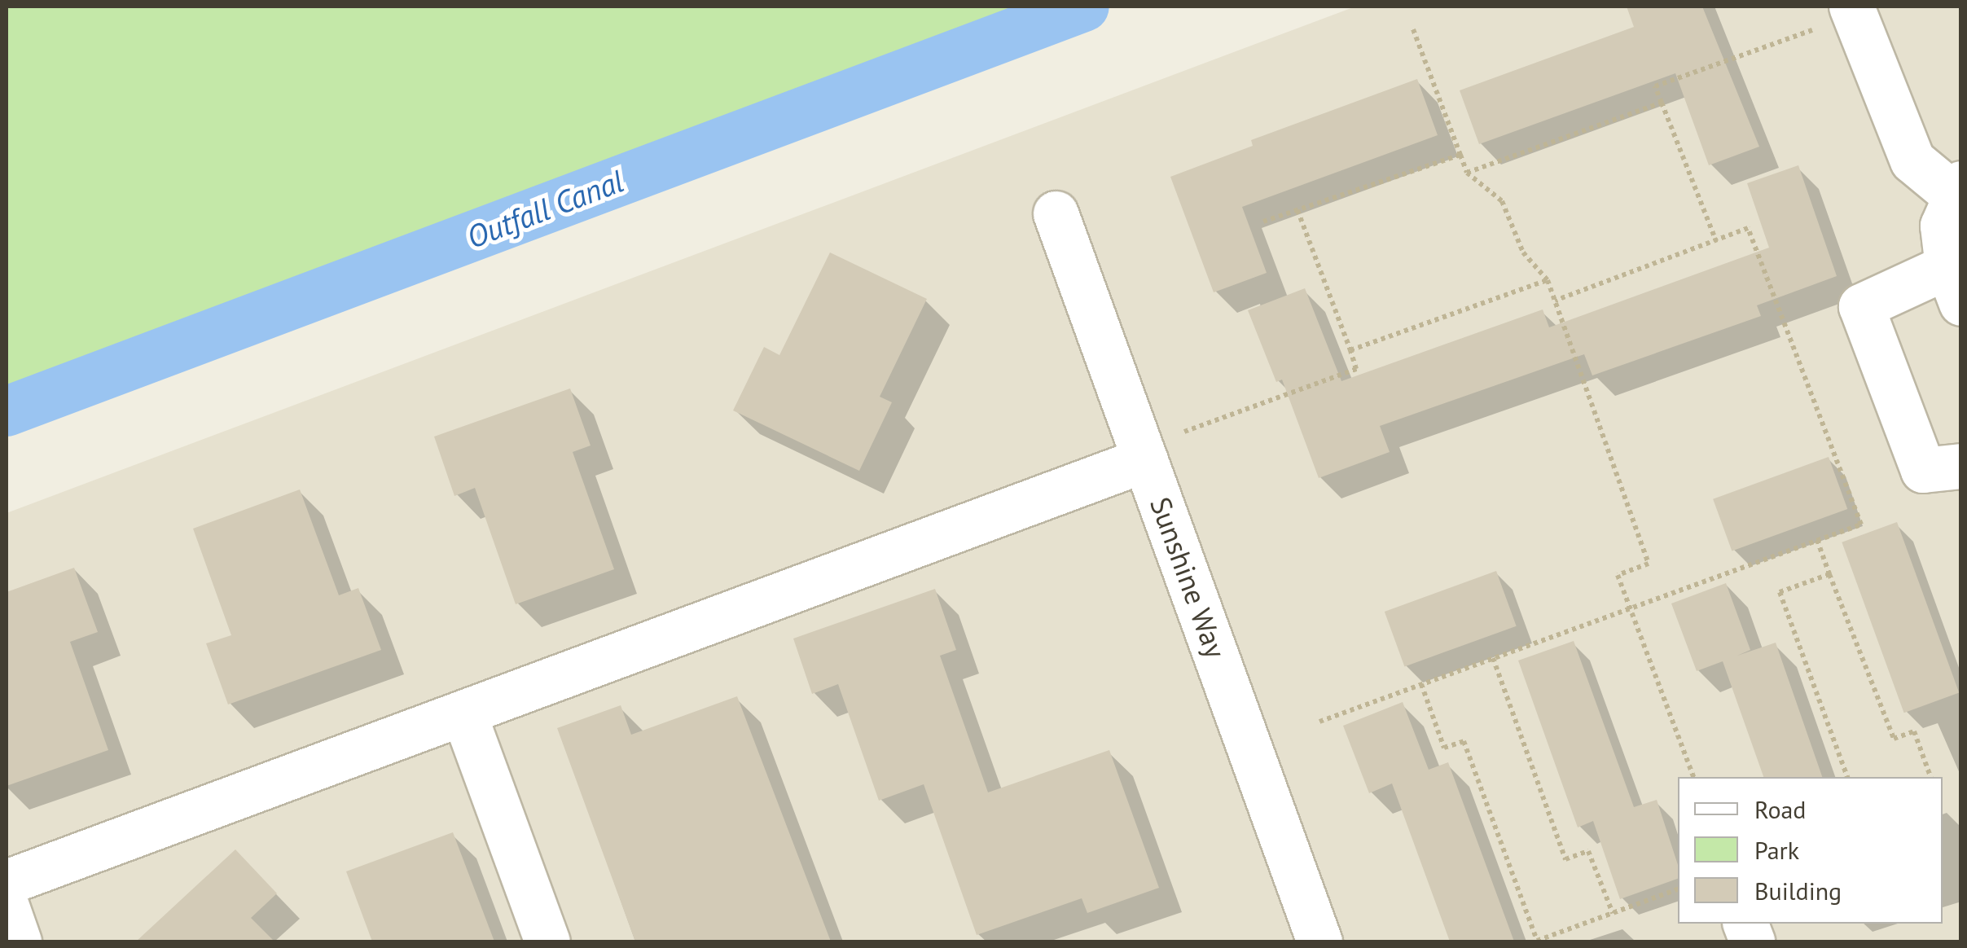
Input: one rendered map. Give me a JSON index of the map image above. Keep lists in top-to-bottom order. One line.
{"streets":{"street":["Sunshine Way"]},"water":["Outfall Canal"],"legend":["Road","Park","Building"]}
